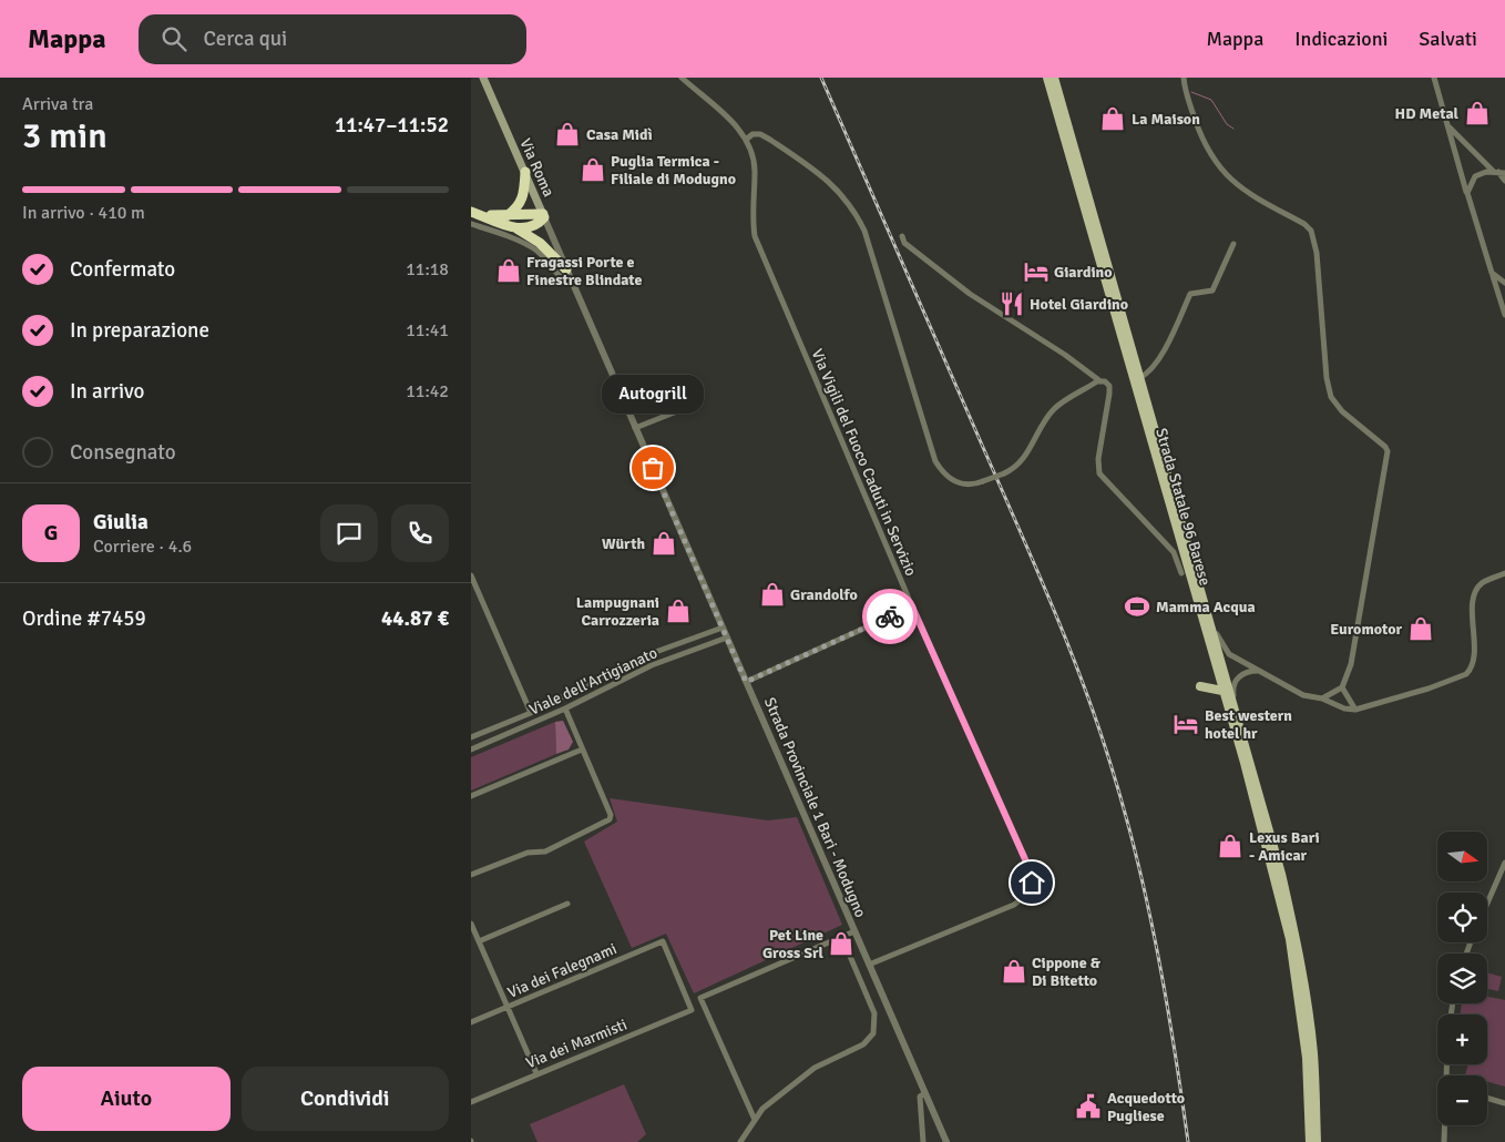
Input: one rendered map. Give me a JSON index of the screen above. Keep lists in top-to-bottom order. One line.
{"streets":{"main road":["Via Roma","Strada Statale 96 Barese"],"street":["Via Vigili del Fuoco Caduti in Servizio","Viale dell'Artigianato","Strada Provinciale 1 Bari - Modugno","Via dei Falegnami","Via dei Marmisti"]},"crossings":[["Via Roma","Strada Provinciale 1 Bari - Modugno"],["Via Vigili del Fuoco Caduti in Servizio","Strada Provinciale 1 Bari - Modugno"],["Viale dell'Artigianato","Strada Provinciale 1 Bari - Modugno"],["Via dei Falegnami","Via dei Marmisti"]],"places":{"shop":["HD Metal","La Maison","Casa Midì","Puglia Termica - Filiale di Modugno","Fragassi Porte e Finestre Blindate","Würth","Grandolfo","Lampugnani Carrozzeria","Euromotor","Lexus Bari - Amicar","Pet Line Gross Srl","Cippone & Di Bitetto"],"hotel":["Giardino","Best western hotel hr"],"restaurant":["Hotel Giardino"],"other":["Autogrill"],"sports":["Mamma Acqua"],"public building":["Acquedotto Pugliese"]},"north":"right","page":{"header":"Mappa","search":"Cerca qui","nav":["Mappa","Indicazioni","Salvati"],"heading":["3 min","Arriva tra","11:47–11:52"],"panel":["Giulia","Corriere · 4.6","Ordine #7459","44.87 €"],"bar":"In arrivo · 410 m","list":[["Confermato","11:18"],["In preparazione","11:41"],["In arrivo","11:42"],"Consegnato"],"bubble":"Autogrill","round":"G","map_buttons":["+","−"],"buttons":["Aiuto","Condividi"]}}
